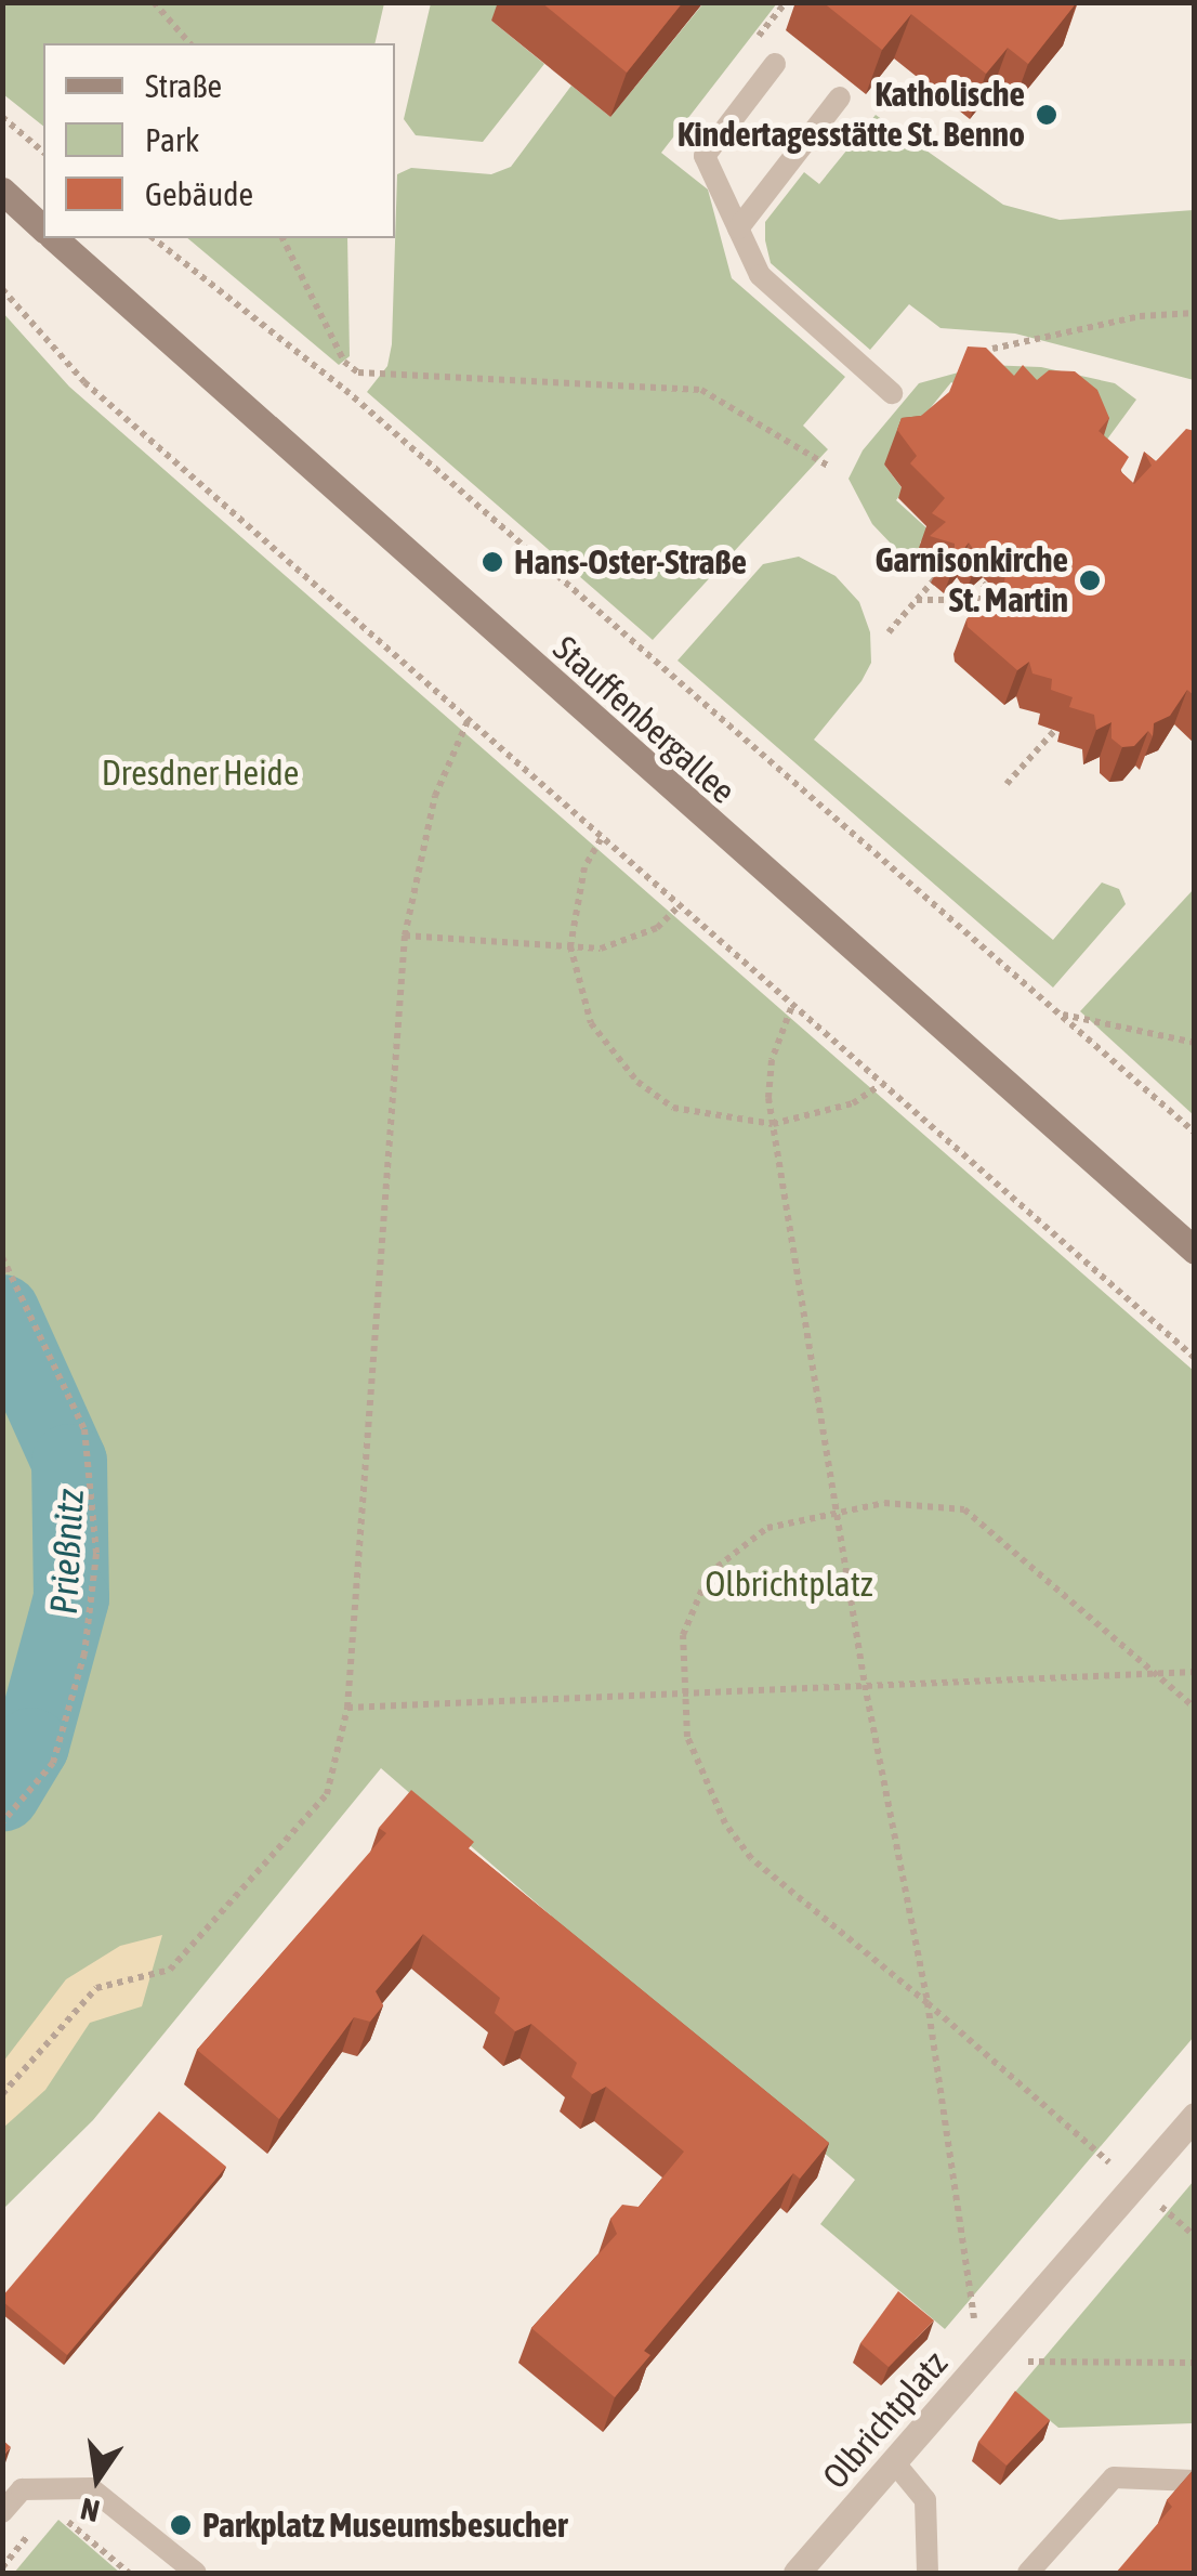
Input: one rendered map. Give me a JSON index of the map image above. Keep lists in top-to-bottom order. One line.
{"streets":{"main road":["Stauffenbergallee"],"street":["Olbrichtplatz"]},"water":["Prießnitz"],"parks":["Dresdner Heide","Olbrichtplatz"],"places":["Katholische Kindertagesstätte St. Benno","Hans-Oster-Straße","Garnisonkirche St. Martin","Parkplatz Museumsbesucher"],"legend":["Straße","Park","Gebäude"],"north":"bottom"}
